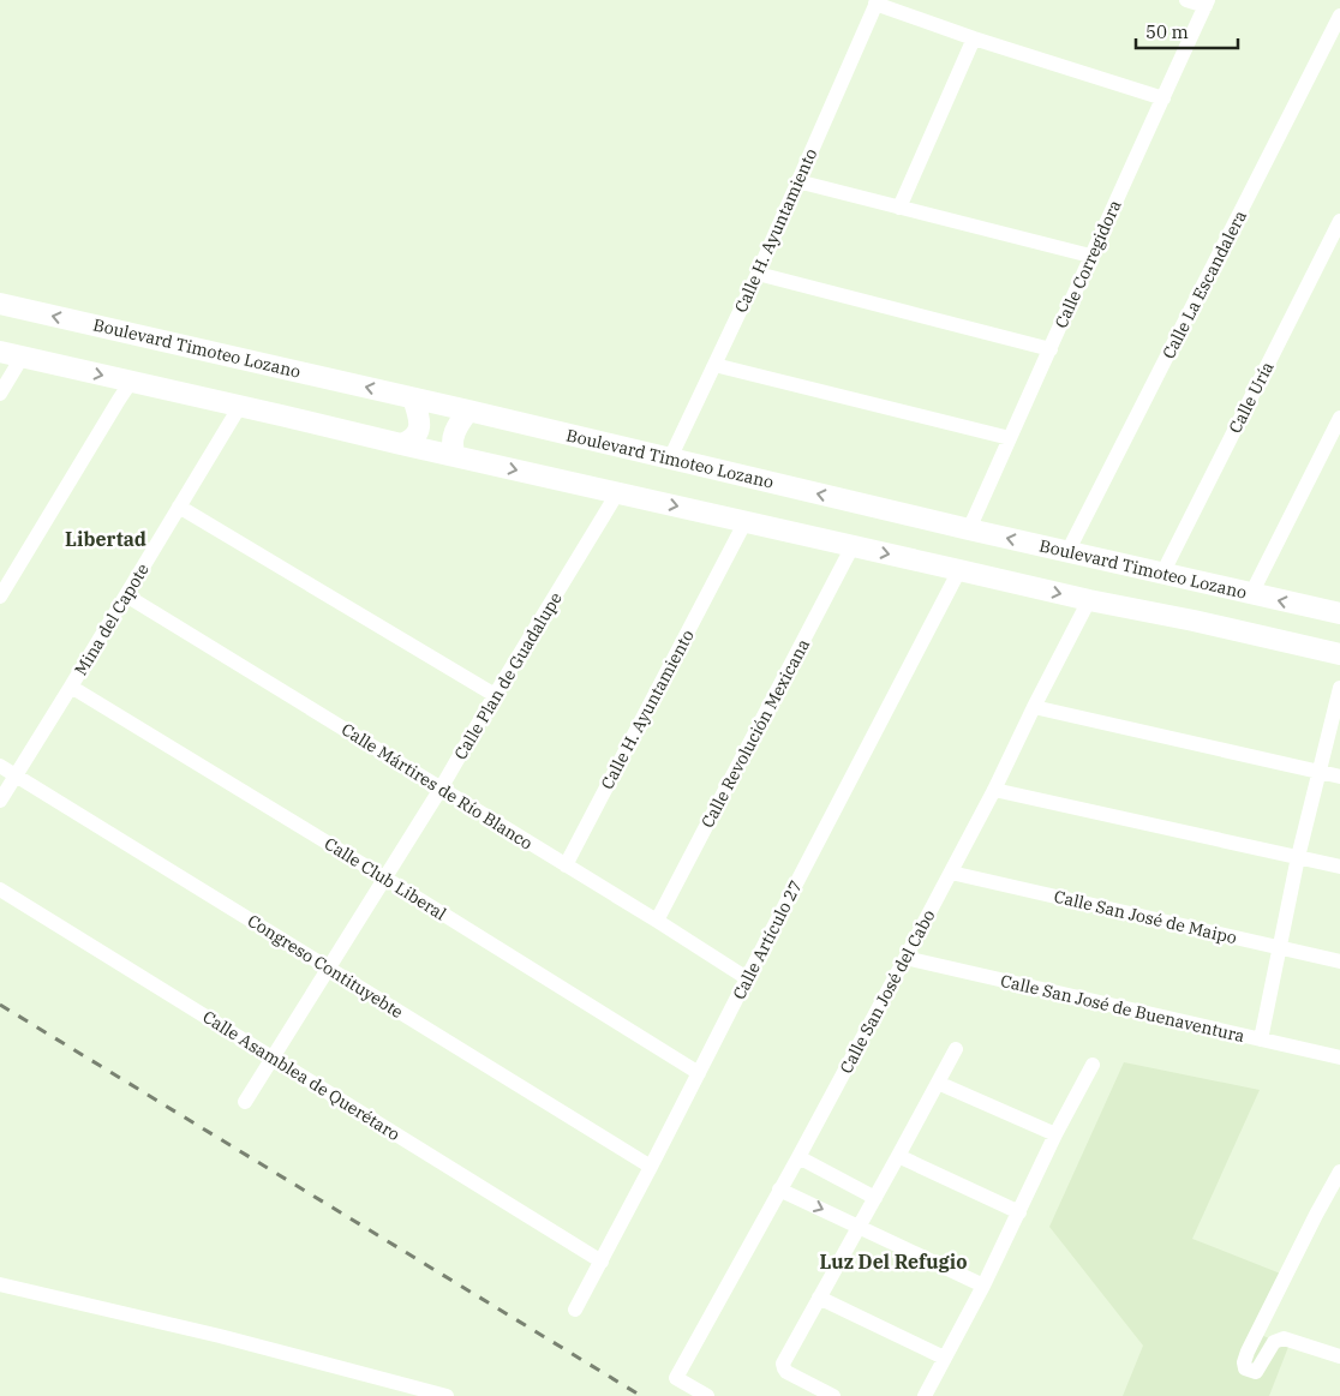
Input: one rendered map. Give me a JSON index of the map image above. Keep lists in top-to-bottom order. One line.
{"streets":{"main road":["Boulevard Timoteo Lozano"],"street":["Calle H. Ayuntamiento","Calle Corregidora","Calle La Escandalera","Calle Uría","Mina del Capote","Calle Plan de Guadalupe","Calle Revolución Mexicana","Calle Mártires de Río Blanco","Calle Club Liberal","Calle San José de Maipo","Calle Artículo 27","Congreso Contituyebte","Calle San José del Cabo","Calle San José de Buenaventura","Calle Asamblea de Querétaro"]},"crossings":[["Calle H. Ayuntamiento","Boulevard Timoteo Lozano"],["Calle H. Ayuntamiento","Calle Mártires de Río Blanco"],["Calle Corregidora","Boulevard Timoteo Lozano"],["Calle La Escandalera","Boulevard Timoteo Lozano"],["Boulevard Timoteo Lozano","Calle Uría"],["Mina del Capote","Calle Mártires de Río Blanco"],["Mina del Capote","Calle Club Liberal"],["Mina del Capote","Congreso Contituyebte"],["Calle Plan de Guadalupe","Calle Mártires de Río Blanco"],["Calle Plan de Guadalupe","Calle Club Liberal"],["Calle Plan de Guadalupe","Congreso Contituyebte"],["Calle Plan de Guadalupe","Calle Asamblea de Querétaro"],["Calle Revolución Mexicana","Calle Mártires de Río Blanco"],["Calle Mártires de Río Blanco","Calle Artículo 27"],["Calle Club Liberal","Calle Artículo 27"],["Calle San José de Maipo","Calle San José del Cabo"],["Calle Artículo 27","Congreso Contituyebte"],["Calle Artículo 27","Calle Asamblea de Querétaro"],["Calle San José del Cabo","Calle San José de Buenaventura"]],"districts":["Libertad","Luz Del Refugio"],"scale_bar":"50 m"}
